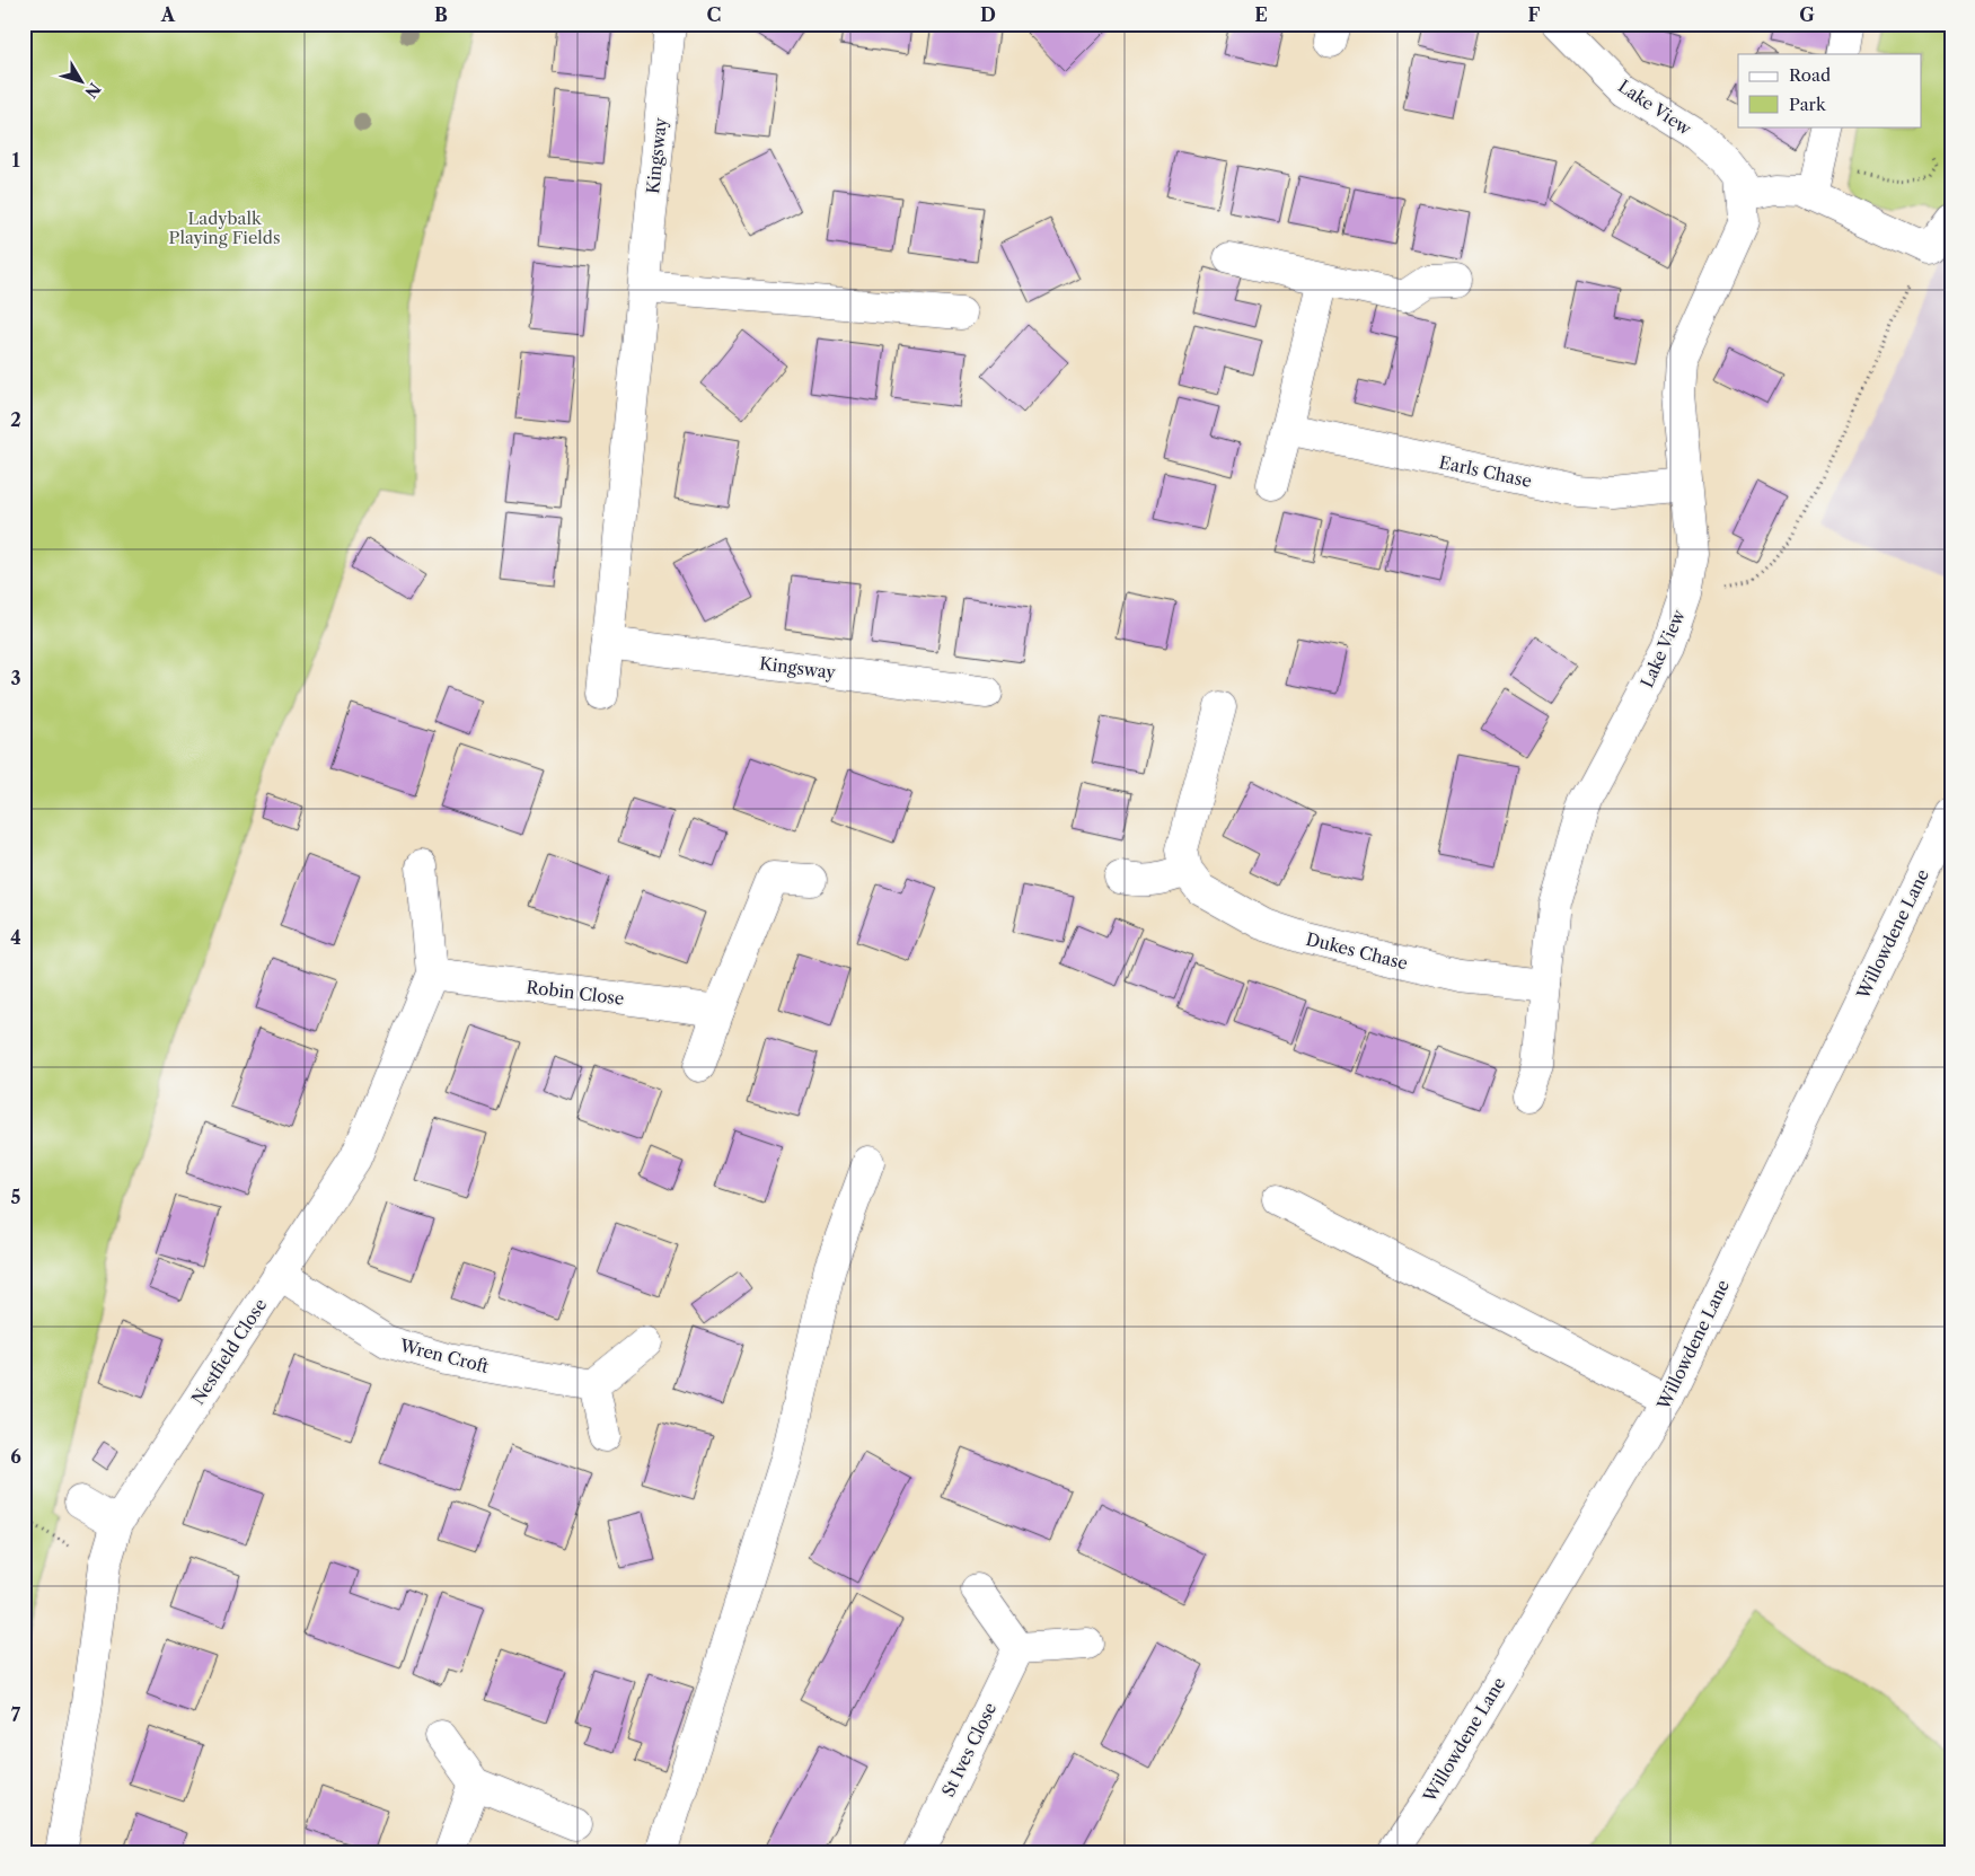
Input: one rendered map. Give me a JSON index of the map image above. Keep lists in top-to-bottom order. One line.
{"streets":{"street":["Lake View","Kingsway","Earls Chase","Willowdene Lane","Dukes Chase","Robin Close","Nestfield Close","Wren Croft","St Ives Close"]},"crossings":[["Lake View","Earls Chase"],["Lake View","Dukes Chase"],["Robin Close","Nestfield Close"],["Nestfield Close","Wren Croft"]],"parks":["Ladybalk Playing Fields"],"legend":["Road","Park"],"north":"bottom right","grid":{"columns":["A","B","C","D","E","F","G"],"rows":["1","2","3","4","5","6","7"]}}
